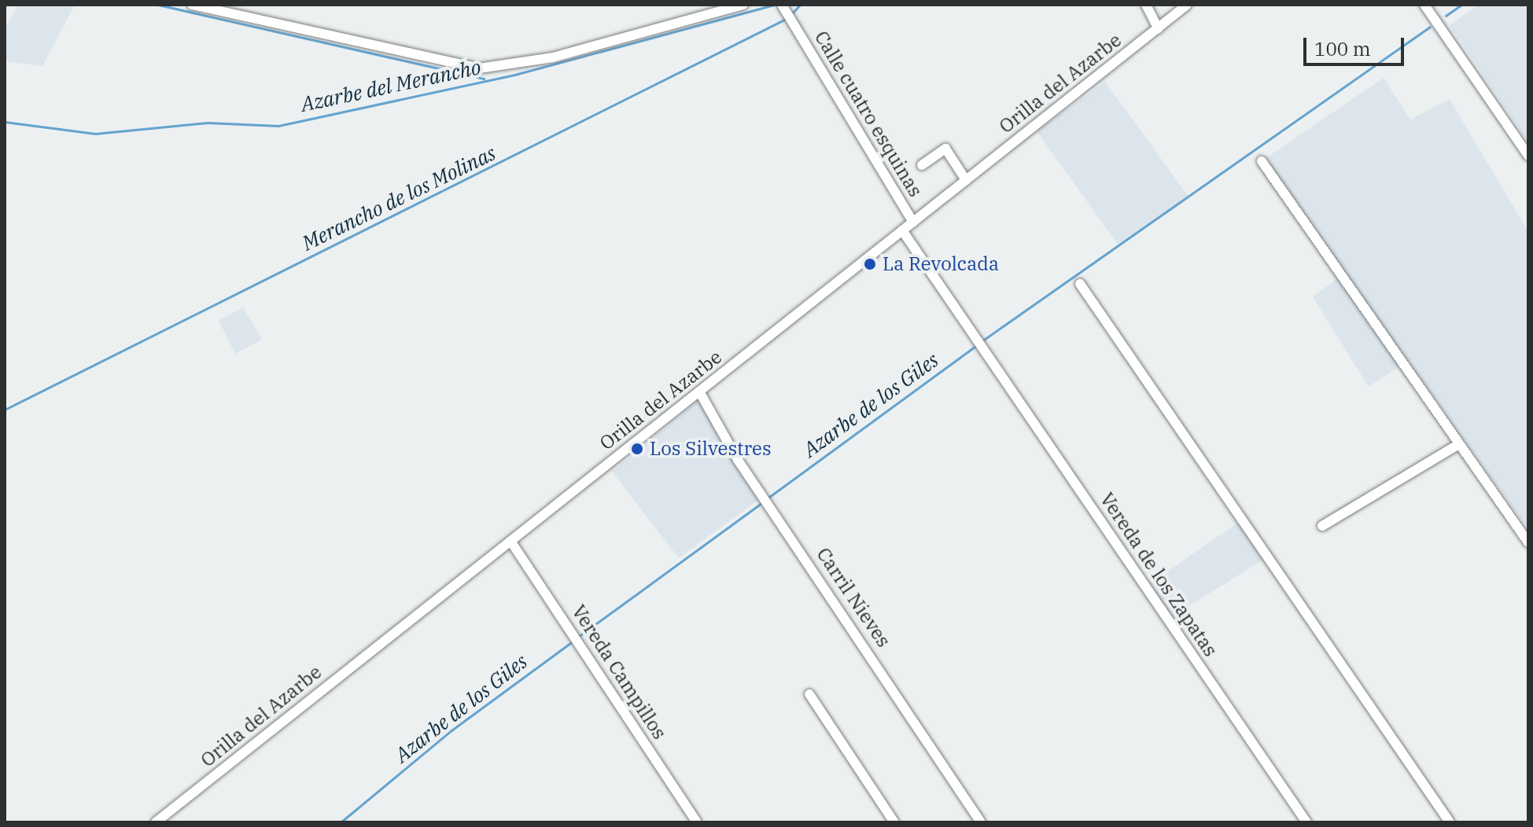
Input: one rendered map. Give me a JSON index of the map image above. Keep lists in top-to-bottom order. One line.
{"streets":{"street":["Orilla del Azarbe","Calle cuatro esquinas","Vereda de los Zapatas","Carril Nieves","Vereda Campillos"]},"crossings":[["Orilla del Azarbe","Calle cuatro esquinas"],["Orilla del Azarbe","Vereda de los Zapatas"],["Orilla del Azarbe","Carril Nieves"],["Orilla del Azarbe","Vereda Campillos"]],"water":["Azarbe del Merancho","Merancho de los Molinas","Azarbe de los Giles"],"places":["La Revolcada","Los Silvestres"],"scale_bar":"100 m"}
